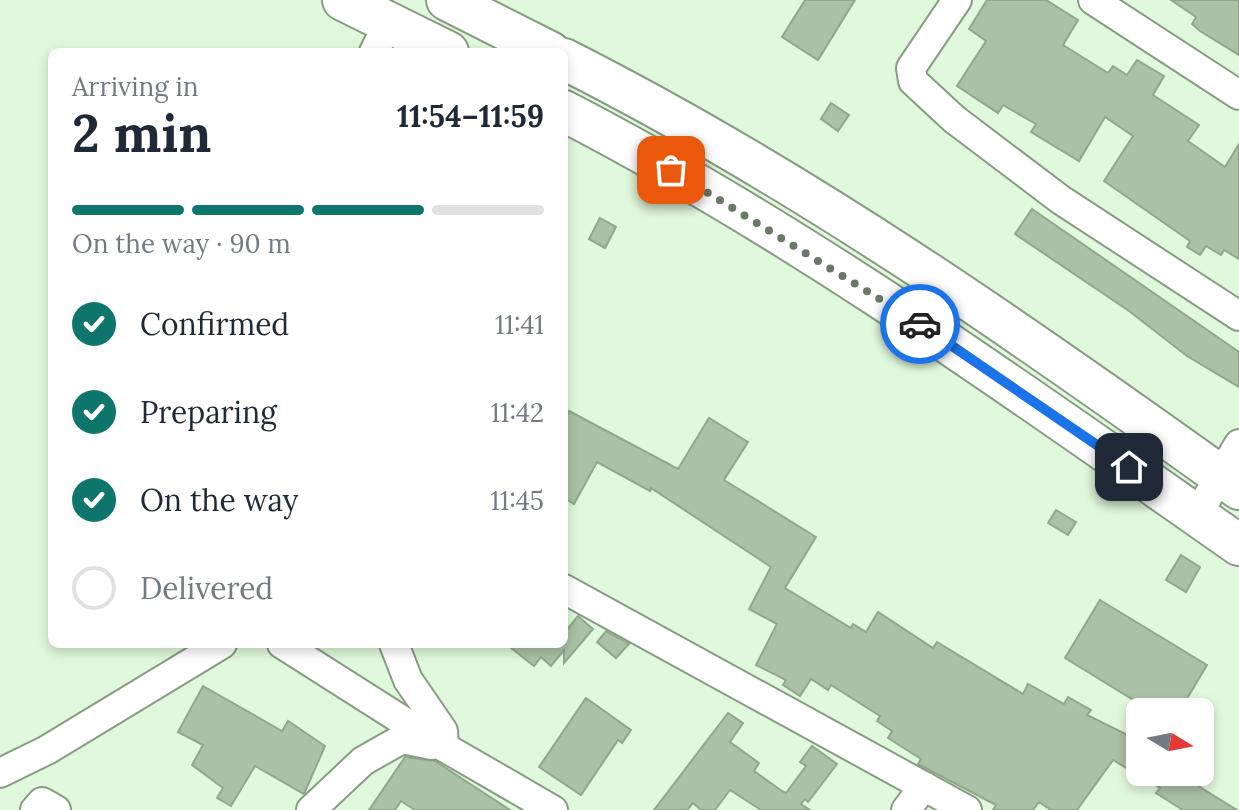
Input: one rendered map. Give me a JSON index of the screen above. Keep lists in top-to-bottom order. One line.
{"north":"right","page":{"heading":["2 min","Arriving in","11:54–11:59"],"bar":"On the way · 90 m","list":[["Confirmed","11:41"],["Preparing","11:42"],["On the way","11:45"],"Delivered"]}}
